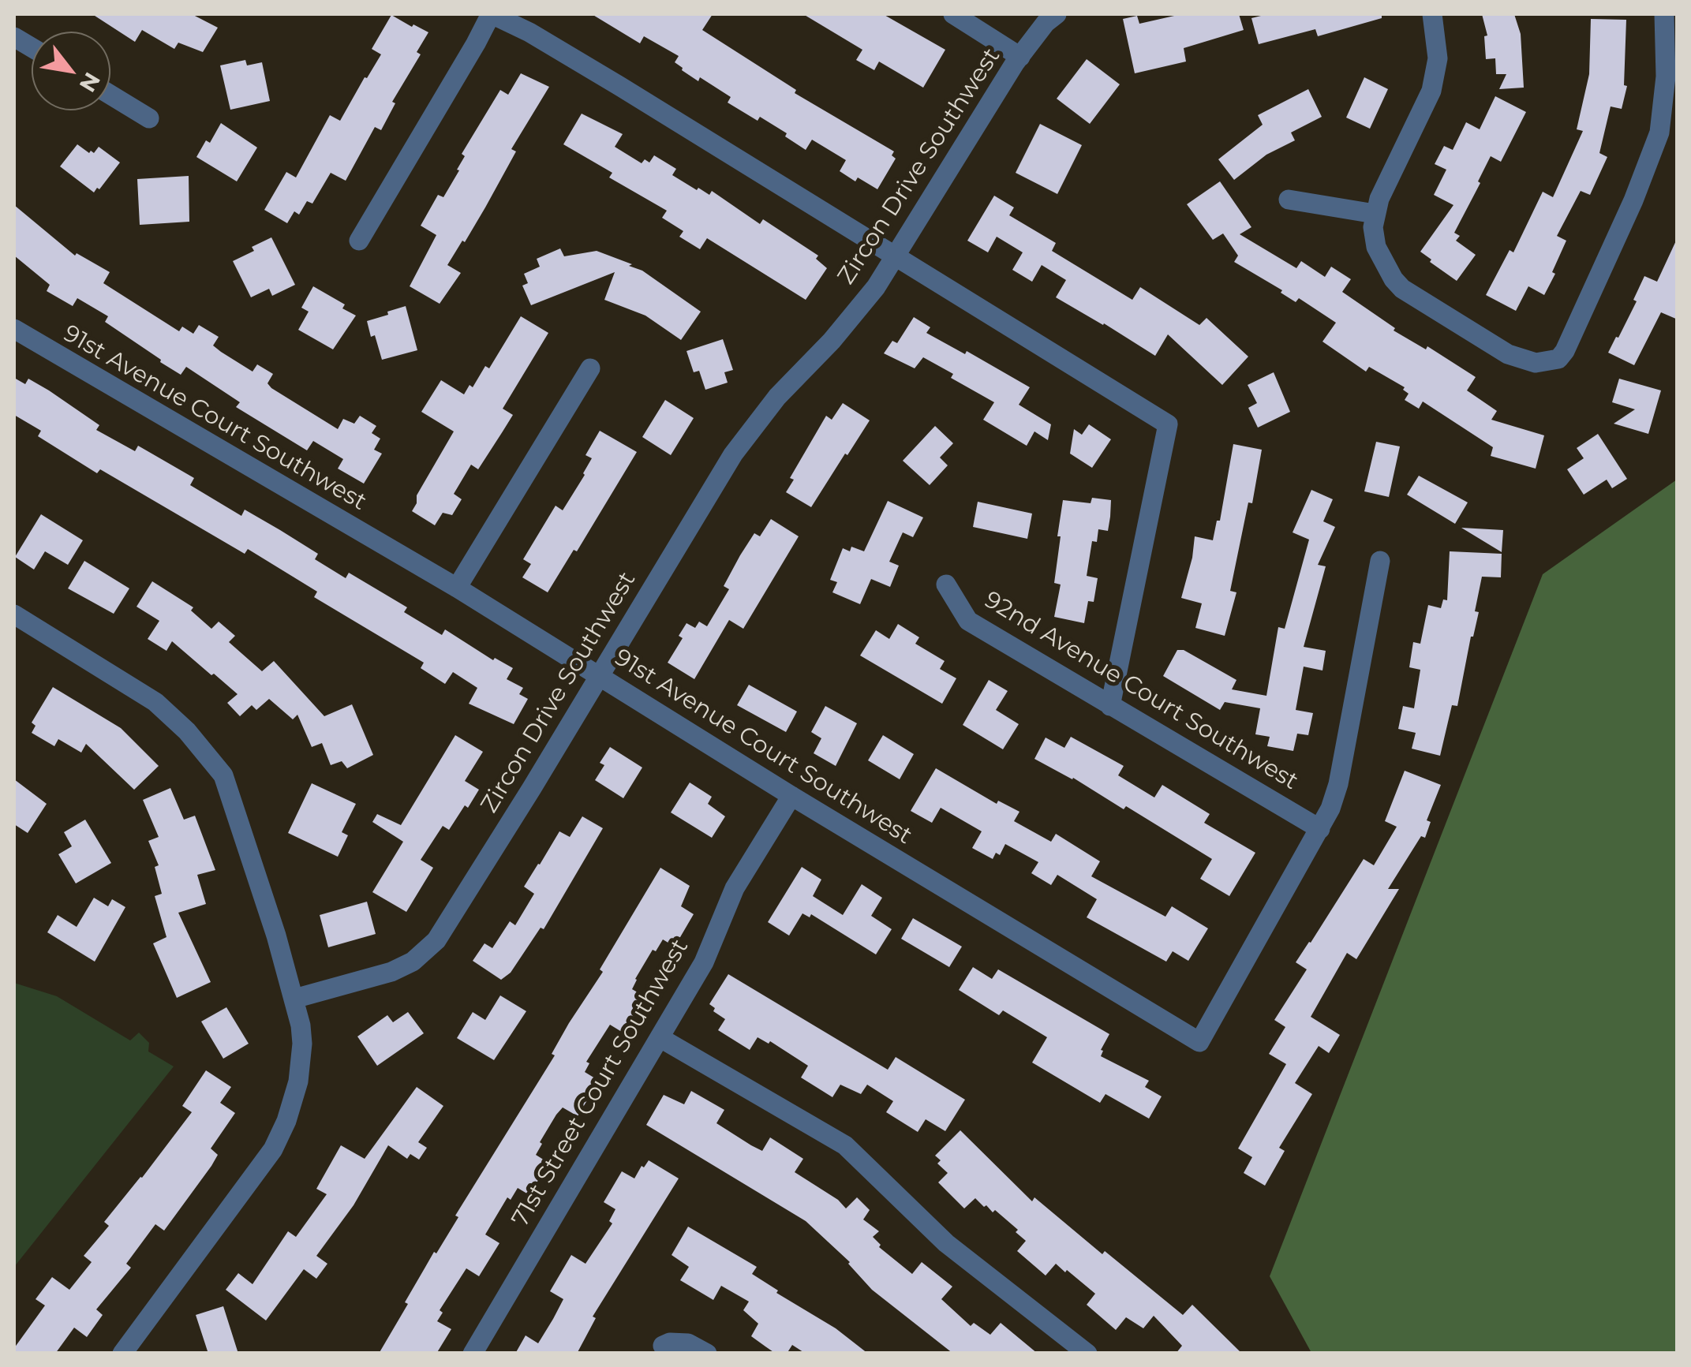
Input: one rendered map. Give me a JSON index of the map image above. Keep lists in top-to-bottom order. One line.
{"streets":{"street":["Zircon Drive Southwest","91st Avenue Court Southwest","92nd Avenue Court Southwest","71st Street Court Southwest"]},"crossings":[["Zircon Drive Southwest","91st Avenue Court Southwest"],["91st Avenue Court Southwest","92nd Avenue Court Southwest"],["91st Avenue Court Southwest","71st Street Court Southwest"]],"north":"bottom right"}
